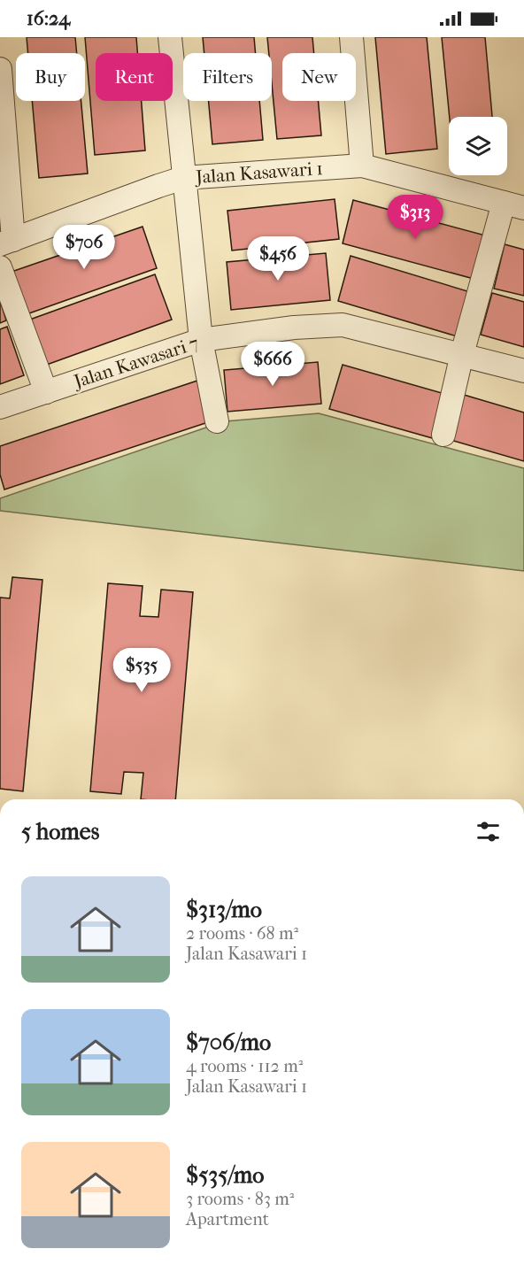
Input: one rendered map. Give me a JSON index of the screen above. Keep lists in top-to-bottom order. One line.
{"streets":{"street":["Jalan Kasawari 1","Jalan Kawasari 7"]},"page":{"status":"16:24","chip":["Buy","Rent","Filters","New"],"price":["$313","$706","$456","$666","$535"],"heading":"5 homes","list":[{"name":"$313/mo","note":"2 rooms · 68 m² · Jalan Kasawari 1"},{"name":"$706/mo","note":"4 rooms · 112 m² · Jalan Kasawari 1"},{"name":"$535/mo","note":"3 rooms · 83 m² · Apartment"}]}}
